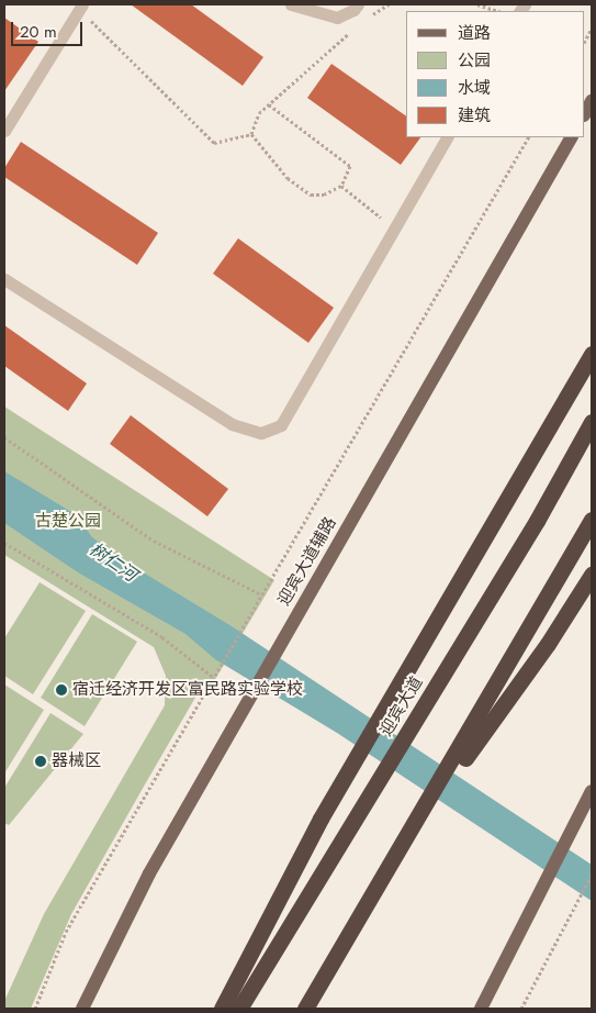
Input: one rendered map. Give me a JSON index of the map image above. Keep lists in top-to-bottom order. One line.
{"streets":{"highway":["迎宾大道"],"main road":["迎宾大道辅路"]},"water":["树仁河"],"parks":["古楚公园"],"places":["宿迁经济开发区富民路实验学校","器械区"],"legend":["道路","公园","水域","建筑"],"scale_bar":"20 m"}
